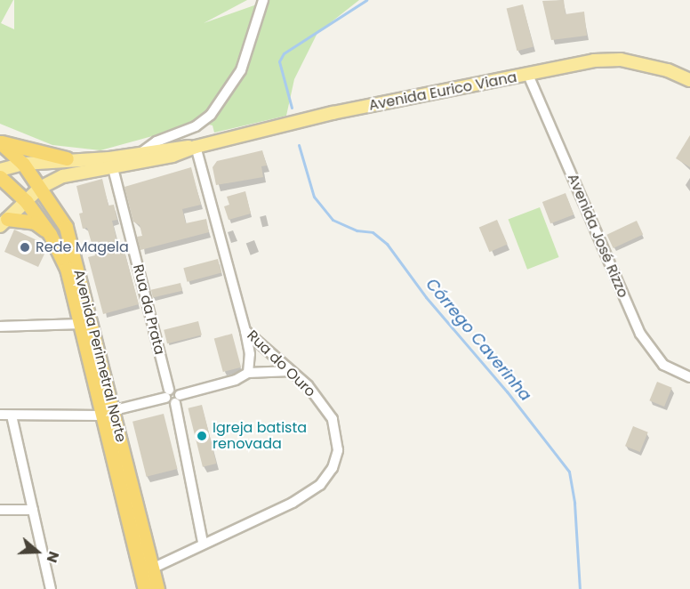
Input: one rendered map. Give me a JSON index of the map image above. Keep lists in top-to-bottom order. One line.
{"streets":{"highway":["Avenida Perimetral Norte"],"main road":["Avenida Eurico Viana"],"street":["Avenida José Rizzo","Rua da Prata","Rua do Ouro"]},"crossings":[["Avenida Eurico Viana","Avenida José Rizzo"],["Avenida Eurico Viana","Rua da Prata"],["Avenida Eurico Viana","Avenida Perimetral Norte"],["Avenida Eurico Viana","Rua do Ouro"],["Avenida Perimetral Norte","Rua do Ouro"]],"water":["Córrego Caverinha"],"places":["Rede Magela","Igreja batista renovada"],"north":"right"}
